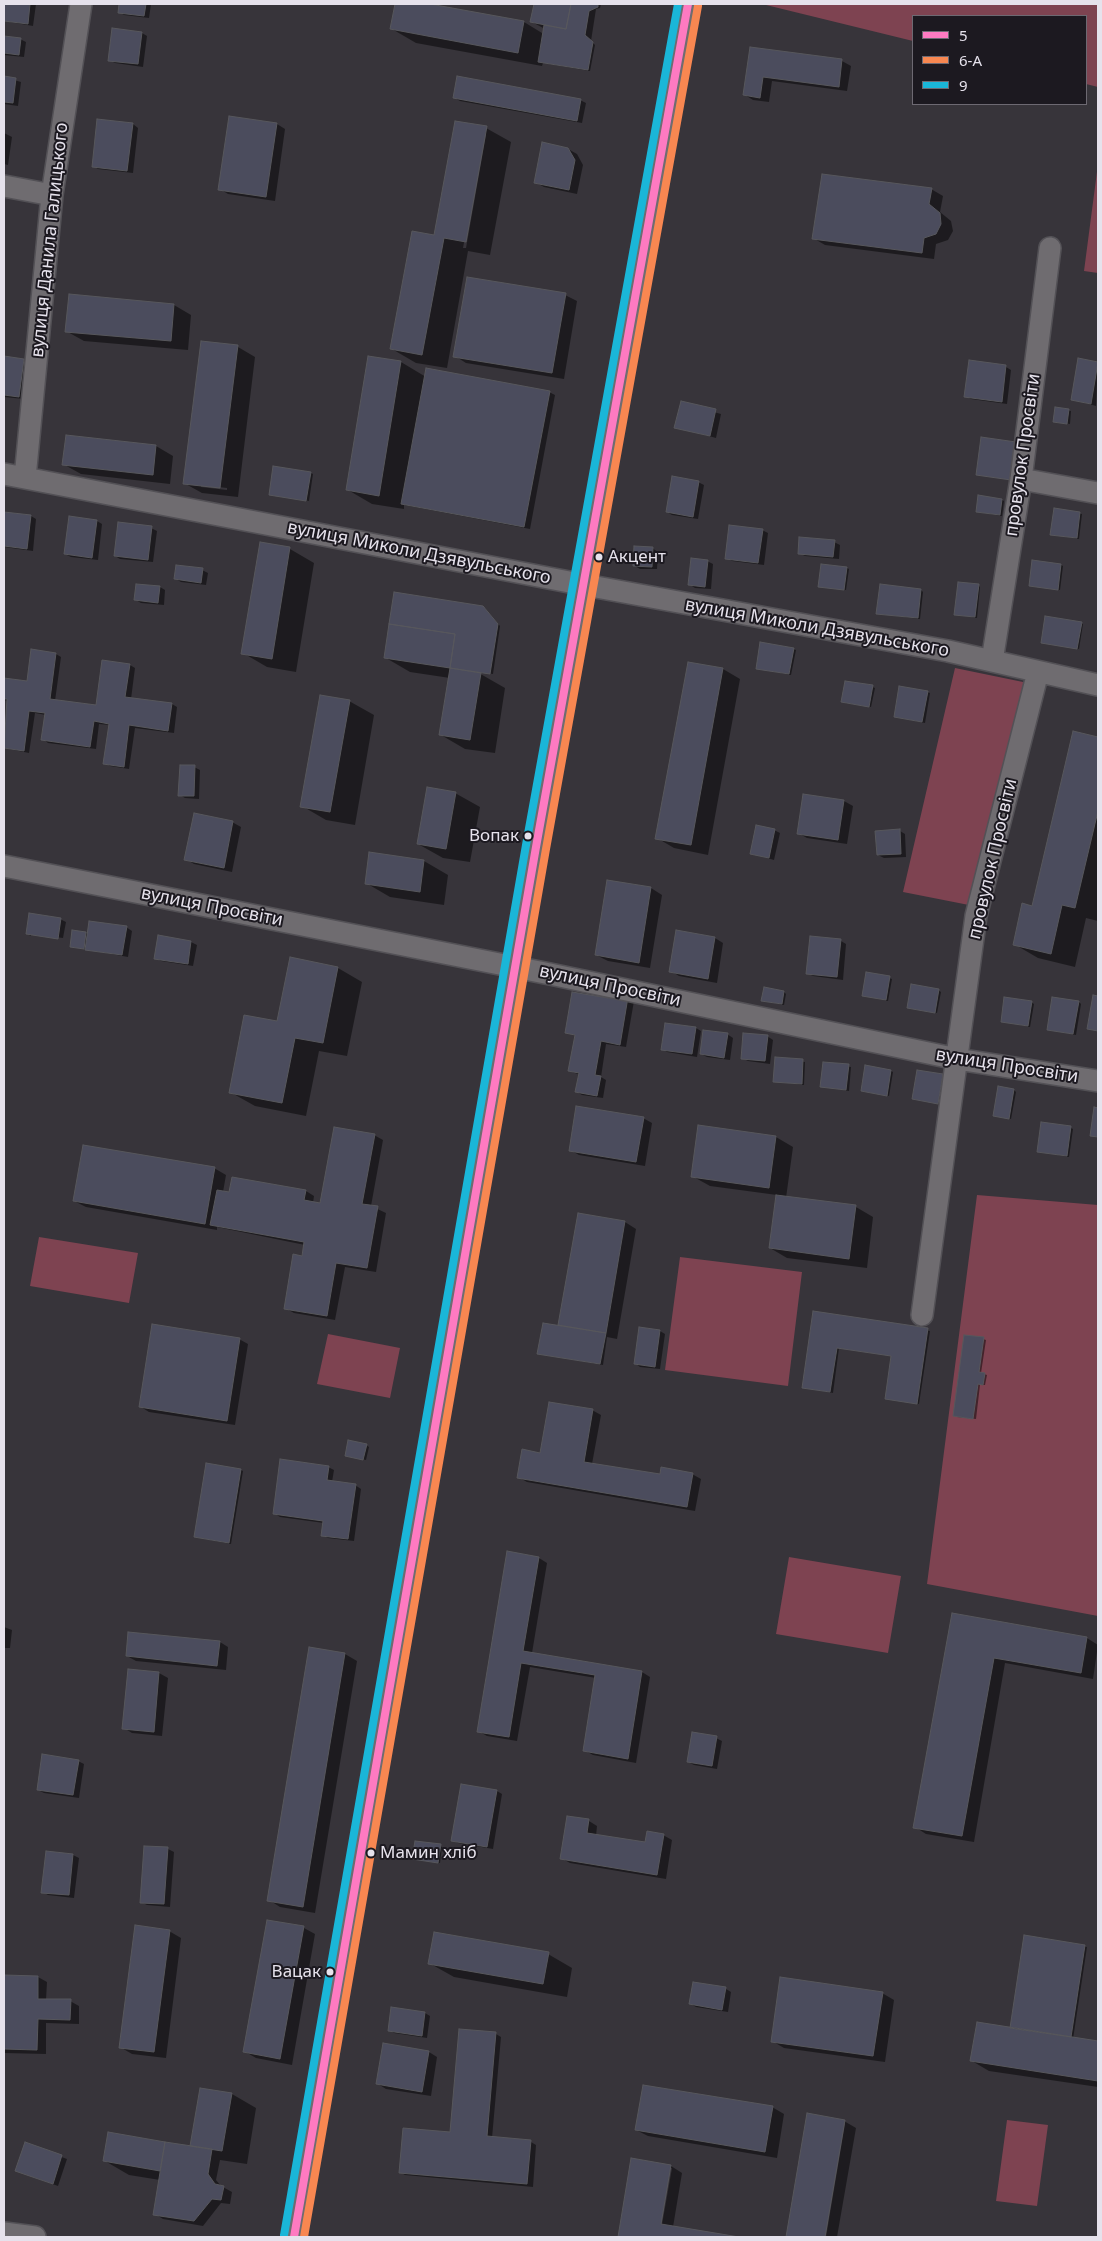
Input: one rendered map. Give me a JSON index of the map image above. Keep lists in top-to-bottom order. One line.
{"streets":{"street":["вулиця Данила Галицького","провулок Просвіти","вулиця Миколи Дзявульського","вулиця Просвіти"]},"crossings":[["вулиця Данила Галицького","вулиця Миколи Дзявульського"],["провулок Просвіти","вулиця Миколи Дзявульського"],["провулок Просвіти","вулиця Просвіти"]],"places":["Акцент","Вопак","Мамин хліб","Вацак"],"lines":["transit line 5","transit line 9","transit line 6-А"],"legend":["5","6-А","9"]}
